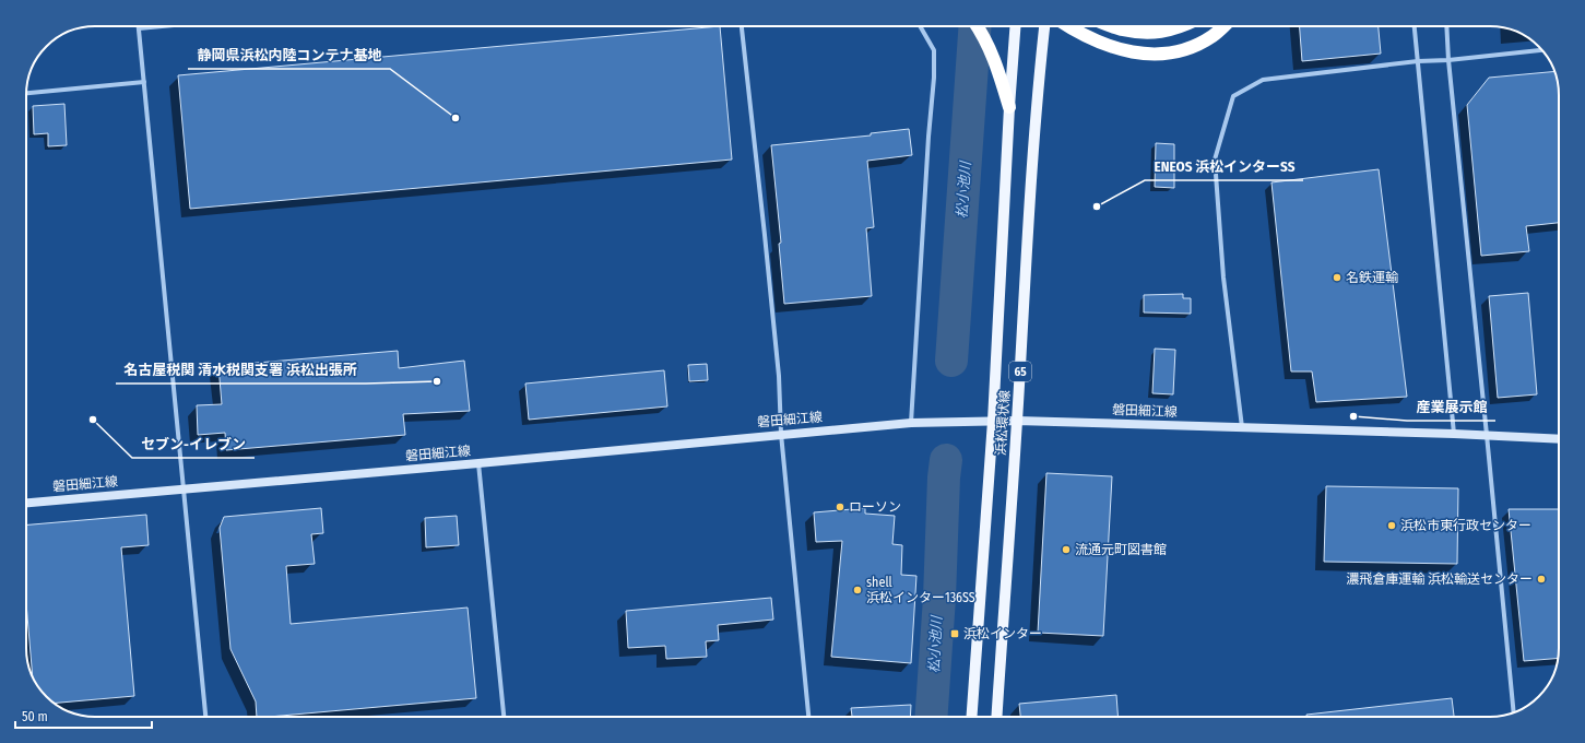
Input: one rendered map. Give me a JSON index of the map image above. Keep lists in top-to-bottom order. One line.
{"streets":{"main road":["65","磐田細江線","浜松環状線"]},"crossings":[["磐田細江線","浜松環状線"]],"water":["松小池川"],"places":{"other":["静岡県浜松内陸コンテナ基地","ENEOS 浜松インターSS","名鉄運輸","名古屋税関 清水税関支署 浜松出張所","産業展示館","セブン-イレブン","ローソン","浜松市東行政センター","流通元町図書館","濃飛倉庫運輸 浜松輸送センター","shell 浜松インター136SS"],"transit":["浜松インター"]},"scale_bar":"50 m"}
